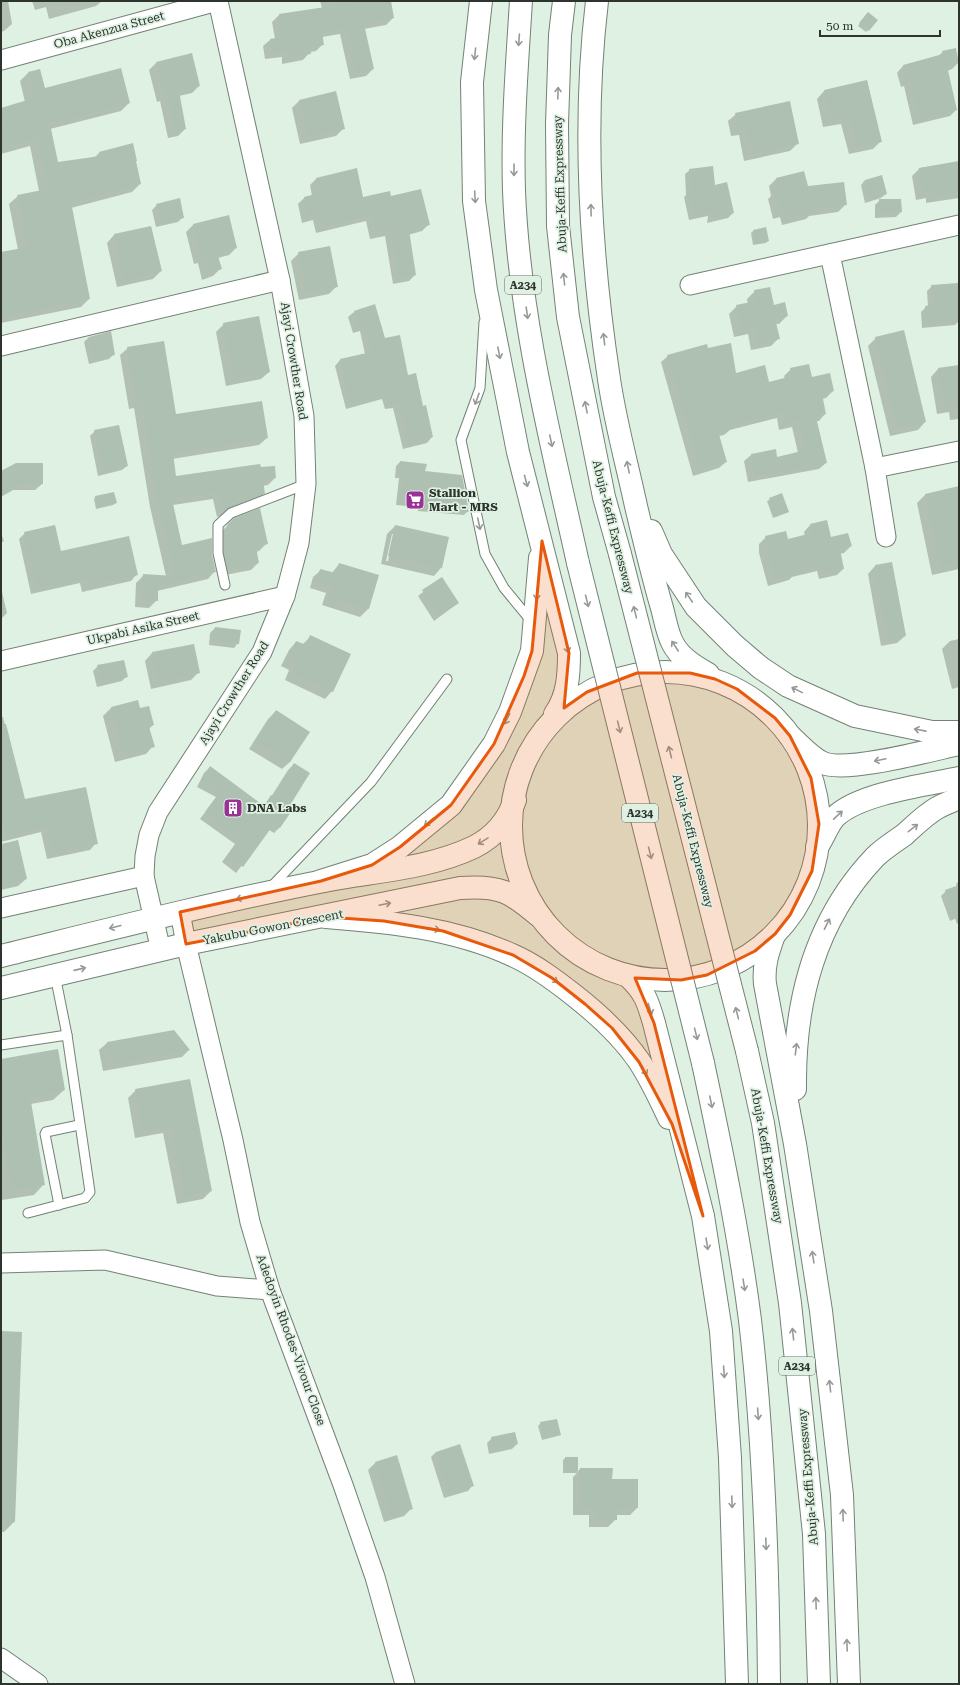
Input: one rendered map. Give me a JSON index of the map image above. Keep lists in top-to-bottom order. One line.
{"streets":{"main road":["Abuja-Keffi Expressway","A234","Yakubu Gowon Crescent"],"street":["Oba Akenzua Street","Ajayi Crowther Road","Ukpabi Asika Street","Adedoyin Rhodes-Vivour Close"]},"crossings":[["Oba Akenzua Street","Ajayi Crowther Road"],["Ajayi Crowther Road","Ukpabi Asika Street"],["Ajayi Crowther Road","Yakubu Gowon Crescent"],["Yakubu Gowon Crescent","Adedoyin Rhodes-Vivour Close"]],"places":{"supermarket":["Stallion Mart - MRS"],"building":["DNA Labs"]},"scale_bar":"50 m"}
